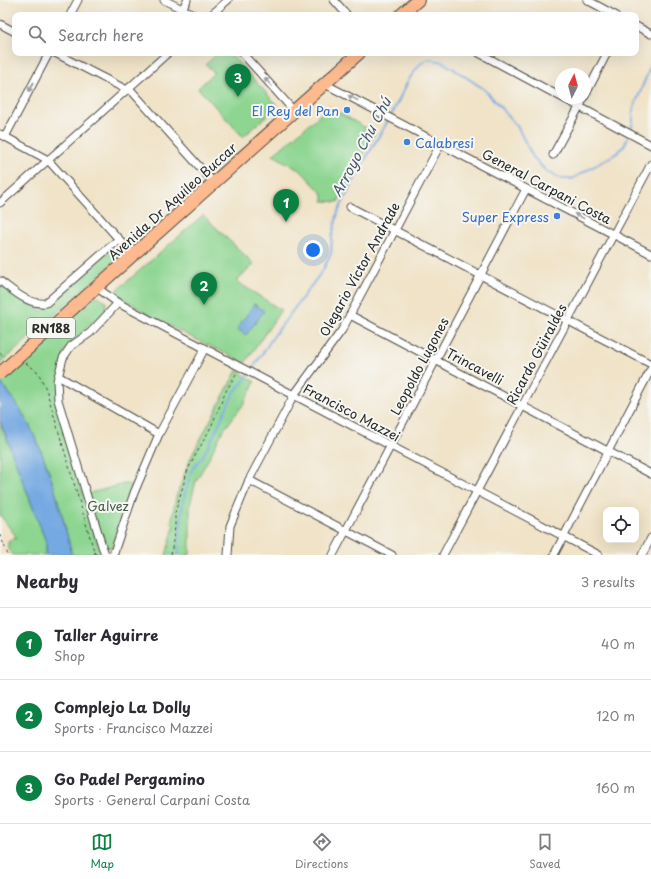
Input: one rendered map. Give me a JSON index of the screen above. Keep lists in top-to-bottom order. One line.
{"streets":{"highway":["Avenida Dr Aquileo Buccar","RN188"],"street":["General Carpani Costa","Olegario Víctor Andrade","Ricardo Güiraldes","Leopoldo Lugones","Trincavelli","Francisco Mazzei"]},"crossings":[["General Carpani Costa","Avenida Dr Aquileo Buccar"],["General Carpani Costa","Olegario Víctor Andrade"],["General Carpani Costa","Ricardo Güiraldes"],["General Carpani Costa","Leopoldo Lugones"],["Avenida Dr Aquileo Buccar","Francisco Mazzei"],["Olegario Víctor Andrade","Trincavelli"],["Olegario Víctor Andrade","Francisco Mazzei"],["Ricardo Güiraldes","Trincavelli"],["Ricardo Güiraldes","Francisco Mazzei"],["Leopoldo Lugones","Trincavelli"],["Leopoldo Lugones","Francisco Mazzei"]],"one_way":["General Carpani Costa"],"water":["Arroyo Chu Chú"],"parks":["Galvez"],"places":["El Rey del Pan","Calabresi","Super Express"],"north":"top","page":{"search":"Search here","pins":["3","1","2"],"heading":["Nearby","3 results"],"list":[{"mark":"1","name":"Taller Aguirre","note":"Shop","value":"40 m"},{"mark":"2","name":"Complejo La Dolly","note":"Sports · Francisco Mazzei","value":"120 m"},{"mark":"3","name":"Go Padel Pergamino","note":"Sports · General Carpani Costa","value":"160 m"}],"nav":["Map","Directions","Saved"]}}
